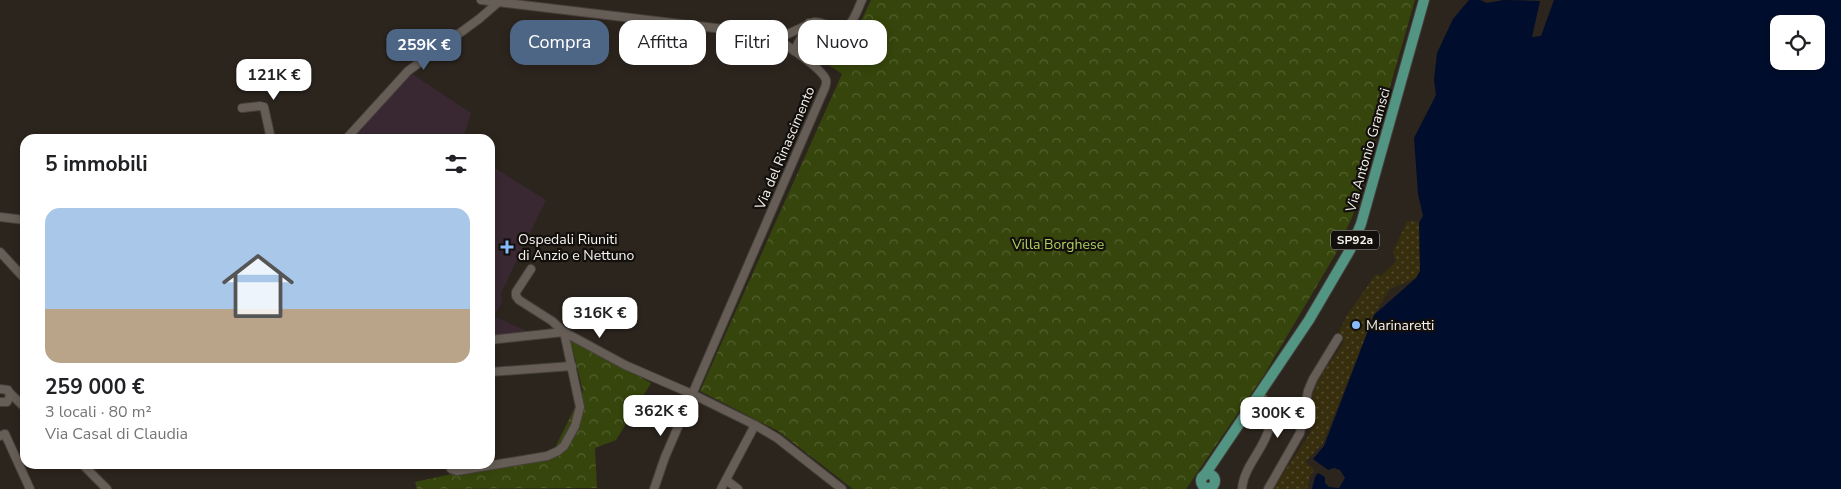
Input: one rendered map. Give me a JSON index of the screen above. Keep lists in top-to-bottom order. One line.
{"streets":{"main road":["Via Antonio Gramsci","SP92a"],"street":["Via del Rinascimento"]},"parks":["Villa Borghese"],"places":{"health":["Ospedali Riuniti di Anzio e Nettuno"],"other":["Marinaretti"]},"page":{"chip":["Compra","Affitta","Filtri","Nuovo"],"price":["259K €","121K €","316K €","362K €","300K €"],"heading":"5 immobili","list":[{"name":"259 000 €","note":"3 locali · 80 m² · Via Casal di Claudia"}]}}
